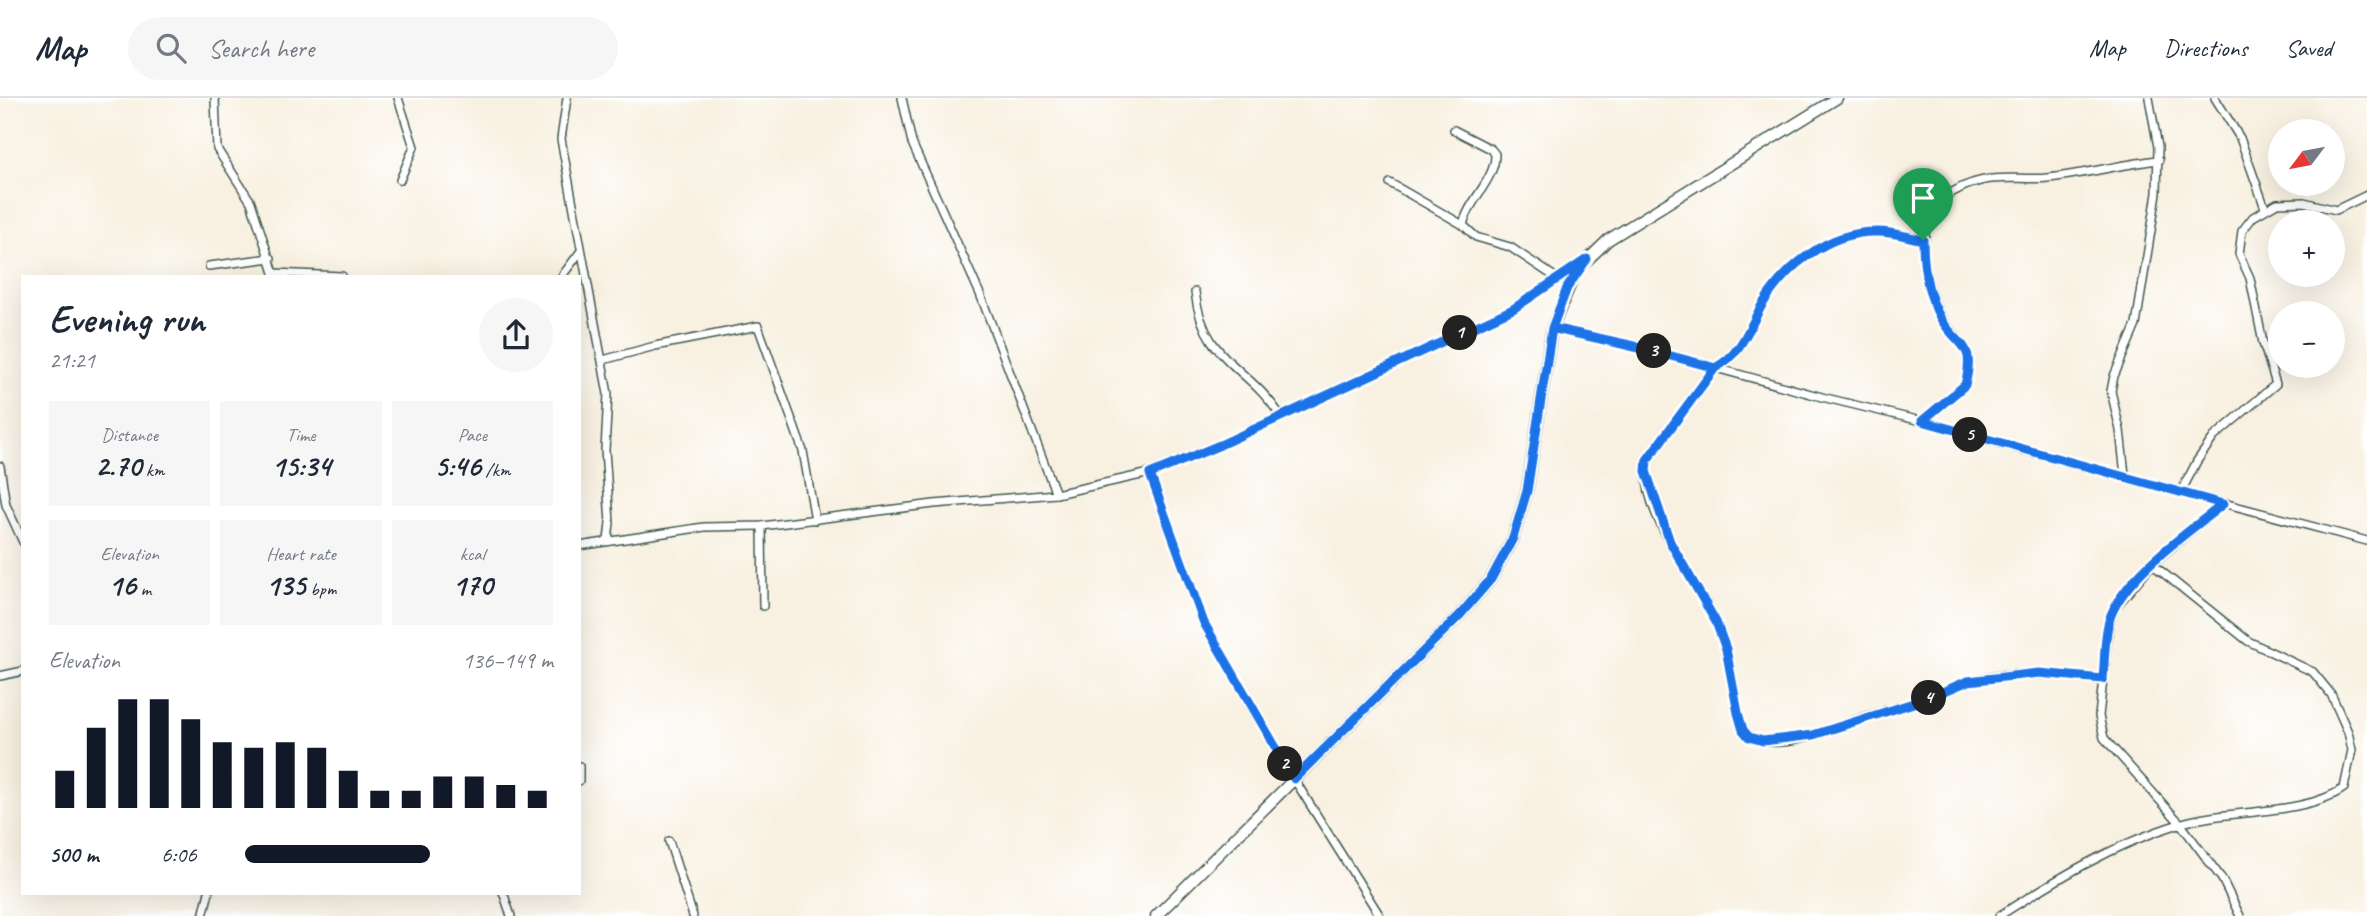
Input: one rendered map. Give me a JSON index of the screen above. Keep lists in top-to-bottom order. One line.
{"north":"bottom left","page":{"header":"Map","search":"Search here","nav":["Map","Directions","Saved"],"map_buttons":["+","−"],"heading":["Evening run","21:21"],"pins":["1","3","5","4","2"],"stats":[["Distance","2.70 km"],["Time","15:34"],["Pace","5:46 /km"],["Elevation","16 m"],["Heart rate","135 bpm"],["kcal","170"]],"chart":["Elevation","136–149 m"],"list":[{"name":"500 m","note":"6:06"}]}}
